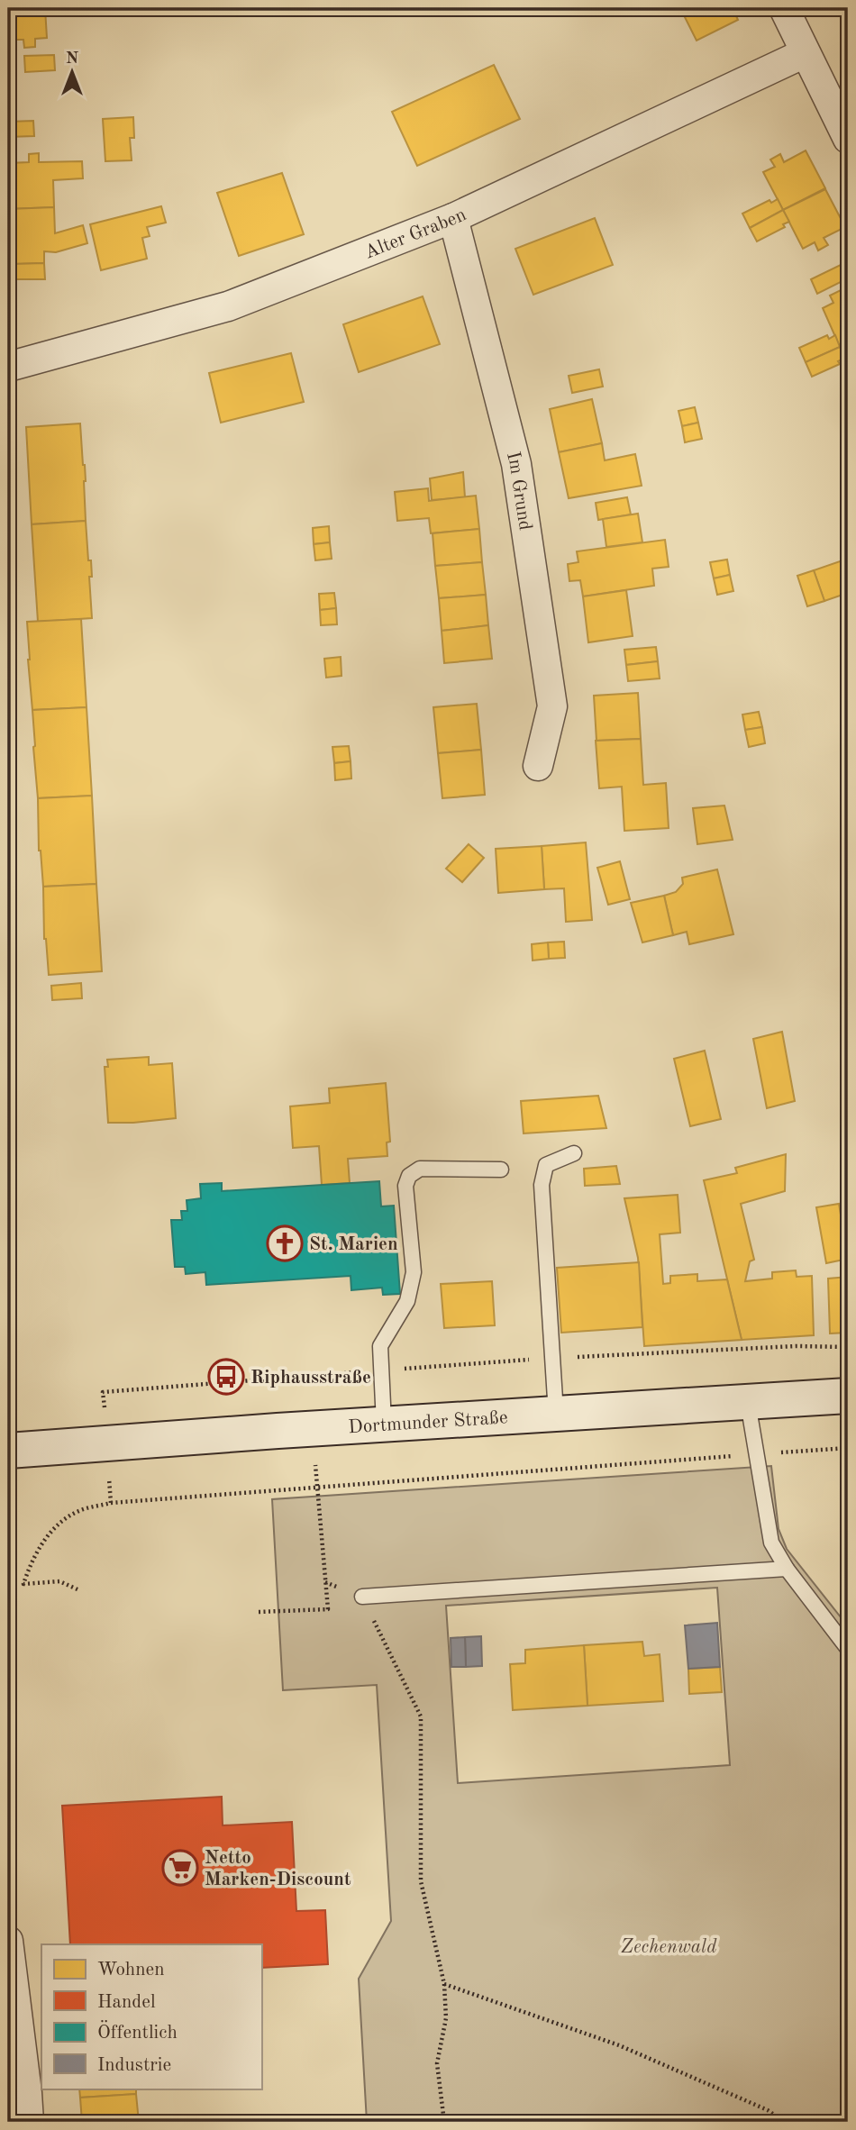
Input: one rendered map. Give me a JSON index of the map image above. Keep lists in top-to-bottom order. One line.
{"streets":{"main road":["Dortmunder Straße"],"street":["Alter Graben","Im Grund"]},"crossings":[["Alter Graben","Im Grund"]],"parks":["Zechenwald"],"places":{"church":["St. Marien"],"bus stop":["Riphausstraße"],"supermarket":["Netto Marken-Discount"]},"legend":["Wohnen","Handel","Öffentlich","Industrie"],"north":"top"}
